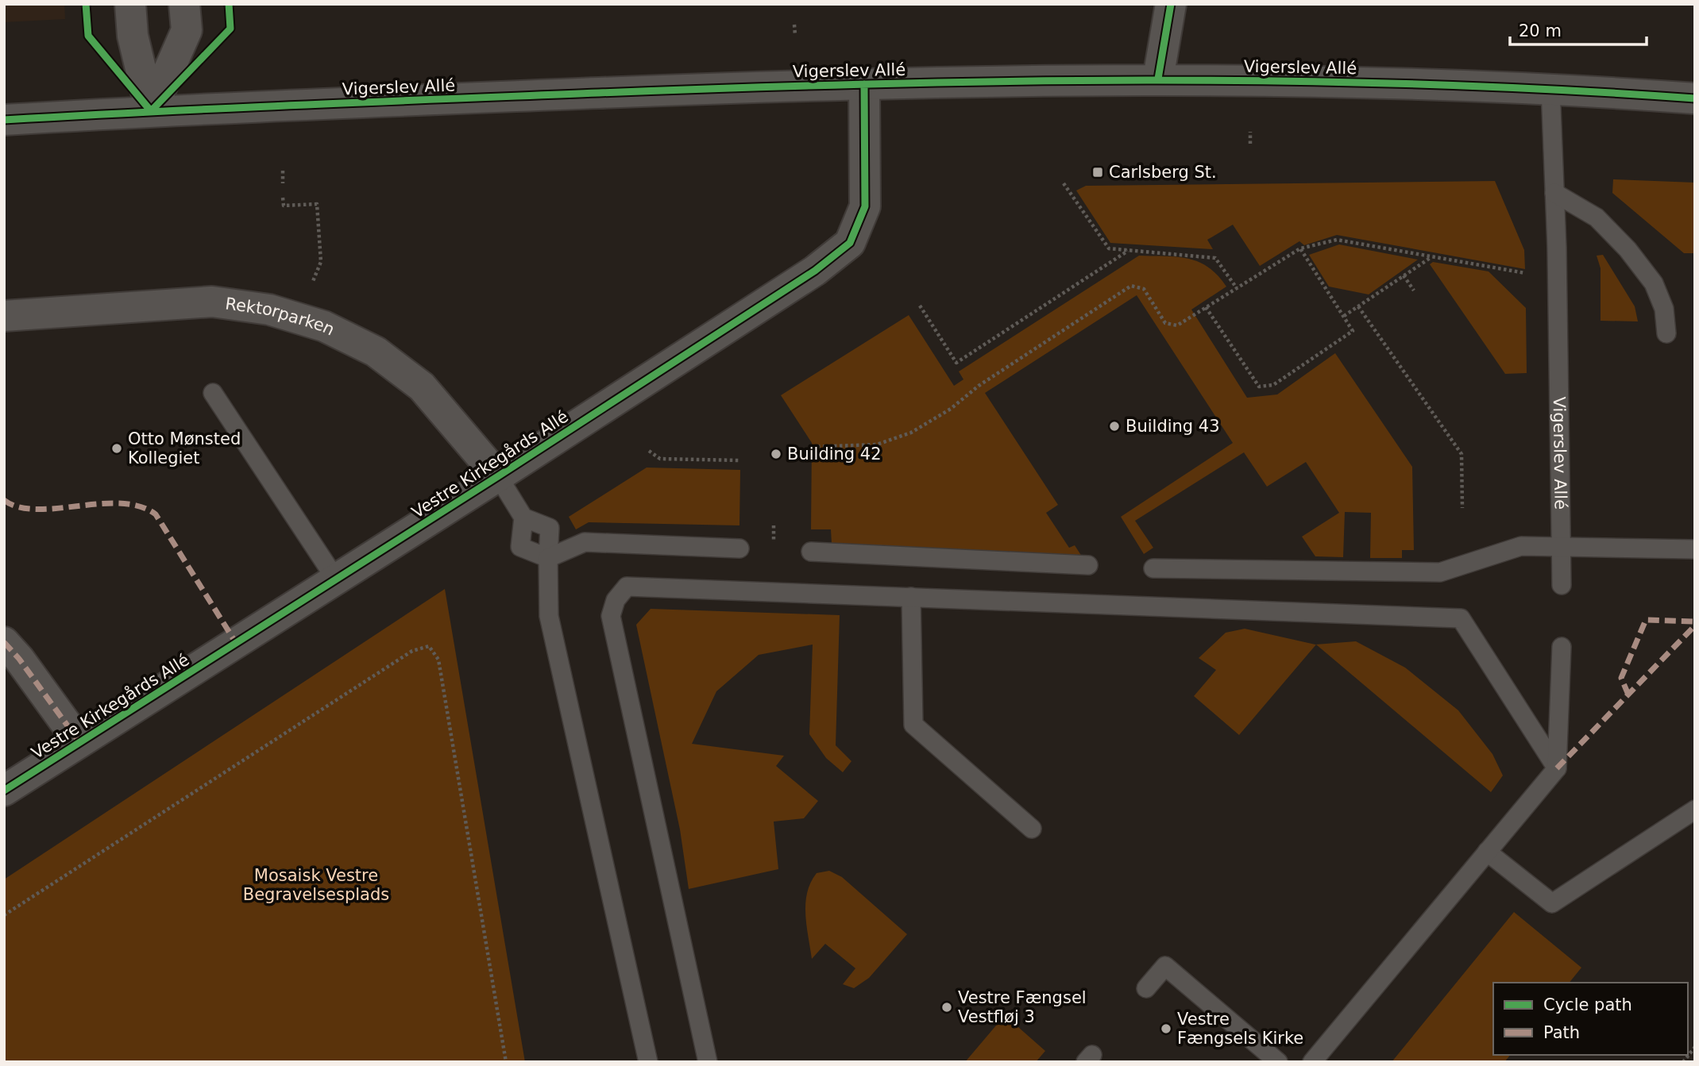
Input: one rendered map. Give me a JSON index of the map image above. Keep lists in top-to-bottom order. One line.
{"streets":{"street":["Vigerslev Allé","Rektorparken","Vestre Kirkegårds Allé"]},"crossings":[["Vigerslev Allé","Vestre Kirkegårds Allé"],["Rektorparken","Vestre Kirkegårds Allé"]],"parks":["Mosaisk Vestre Begravelsesplads"],"places":{"transit":["Carlsberg St."],"other":["Building 43","Otto Mønsted Kollegiet","Building 42","Vestre Fængsel Vestfløj 3","Vestre Fængsels Kirke"]},"legend":["Cycle path","Path"],"scale_bar":"20 m"}
